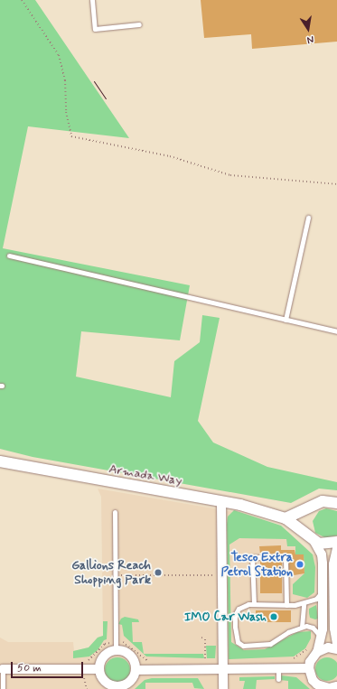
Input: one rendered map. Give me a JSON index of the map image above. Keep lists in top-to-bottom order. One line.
{"streets":{"street":["Armada Way"]},"places":["Tesco Extra Petrol Station","Gallions Reach Shopping Park","IMO Car Wash"],"scale_bar":"50 m","north":"bottom"}
